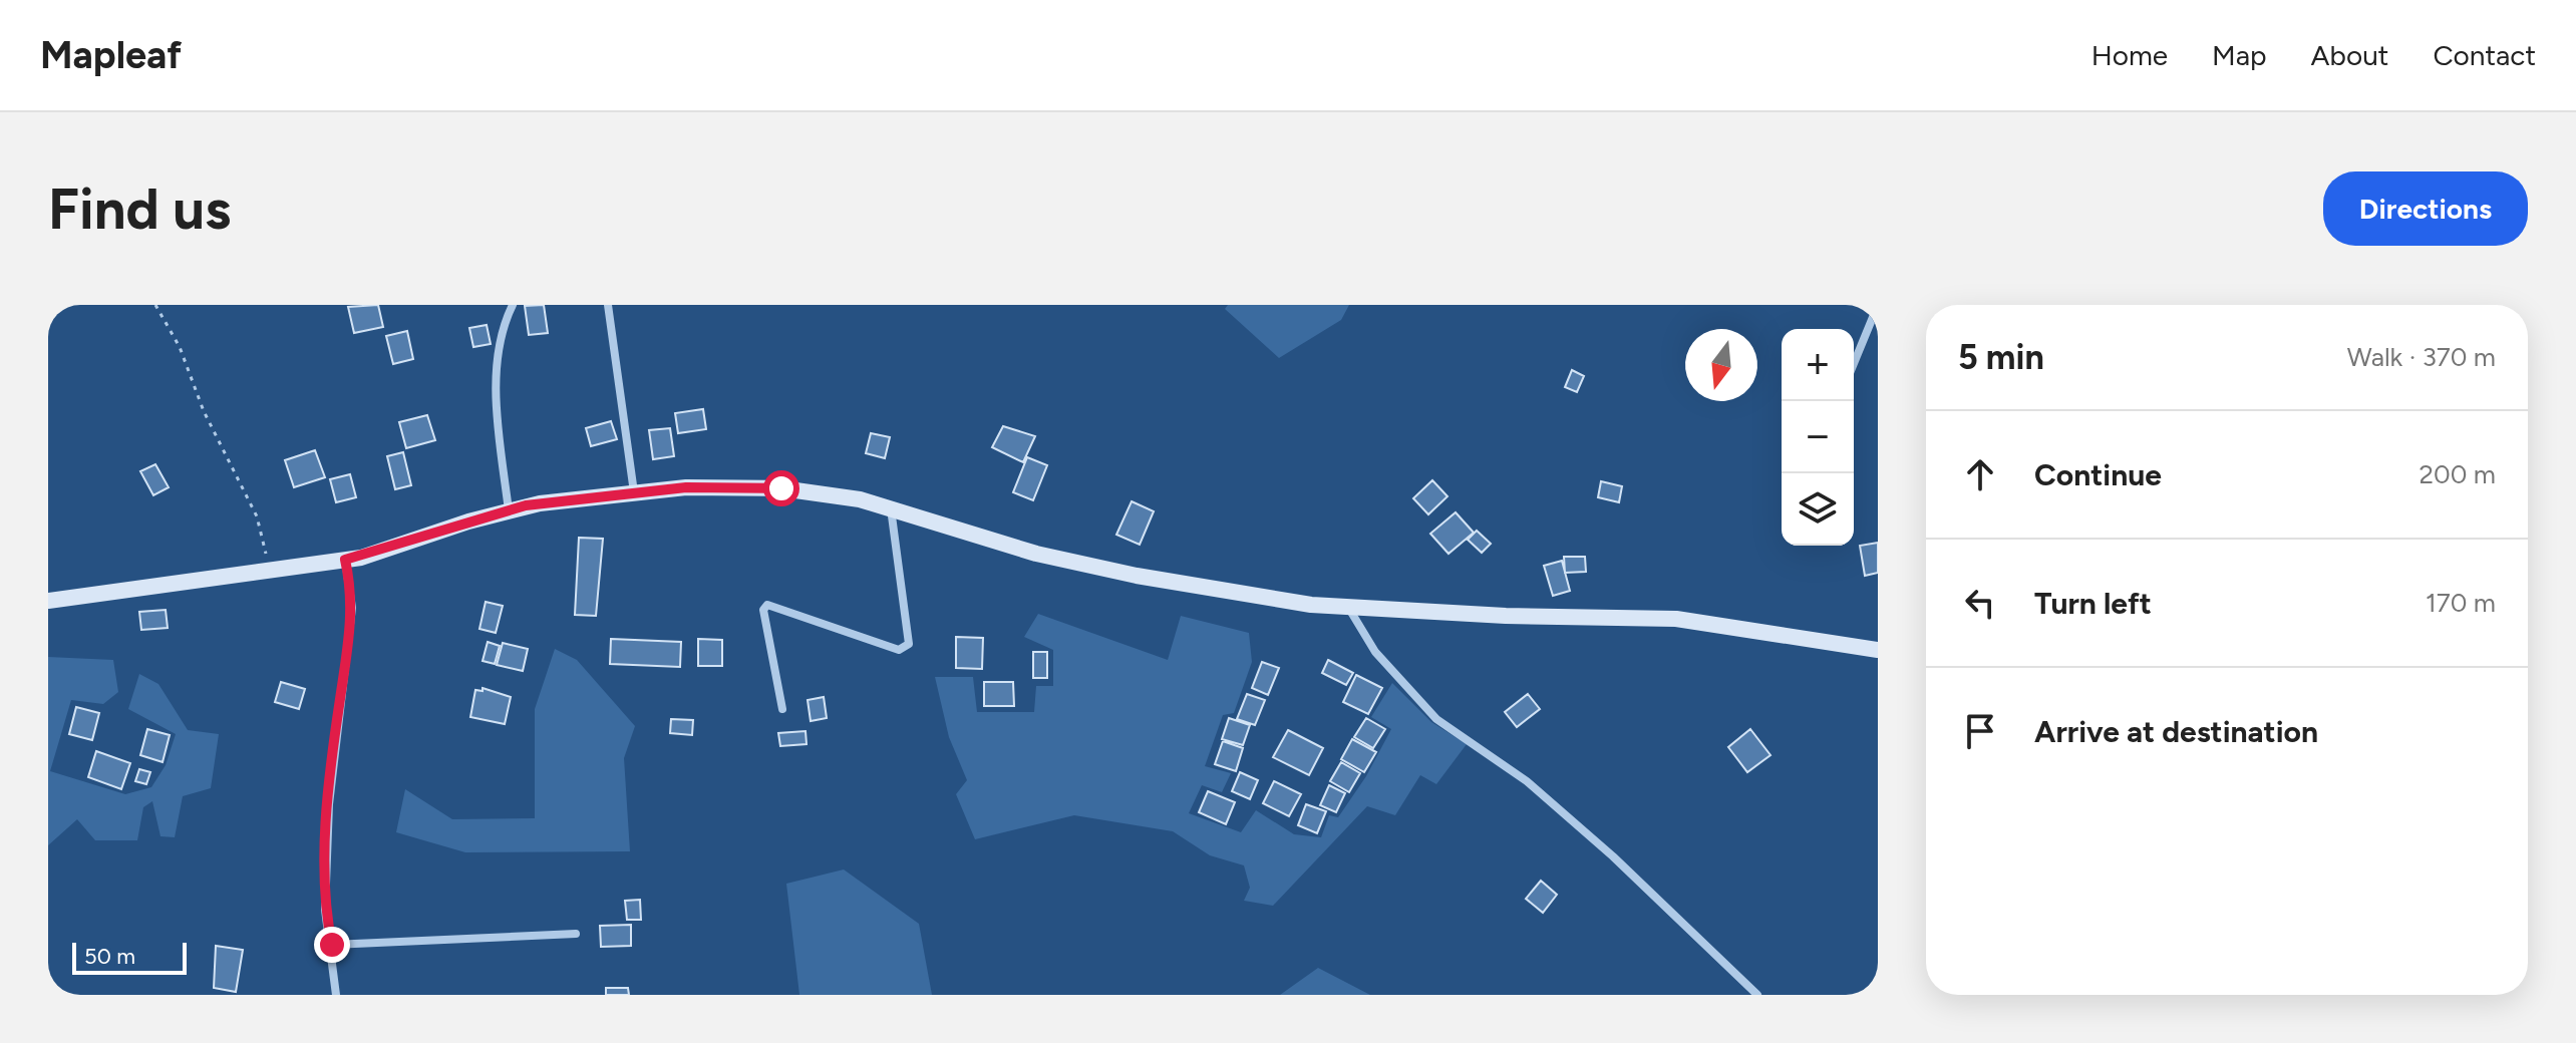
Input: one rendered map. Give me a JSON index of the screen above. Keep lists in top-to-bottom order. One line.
{"scale_bar":"50 m","north":"bottom","page":{"header":"Mapleaf","nav":["Home","Map","About","Contact"],"buttons":"Directions","title":"Find us","heading":["5 min","Walk · 370 m"],"map_buttons":["+","−"],"list":[["Continue","200 m"],["Turn left","170 m"],"Arrive at destination"],"scale":"50 m"}}
